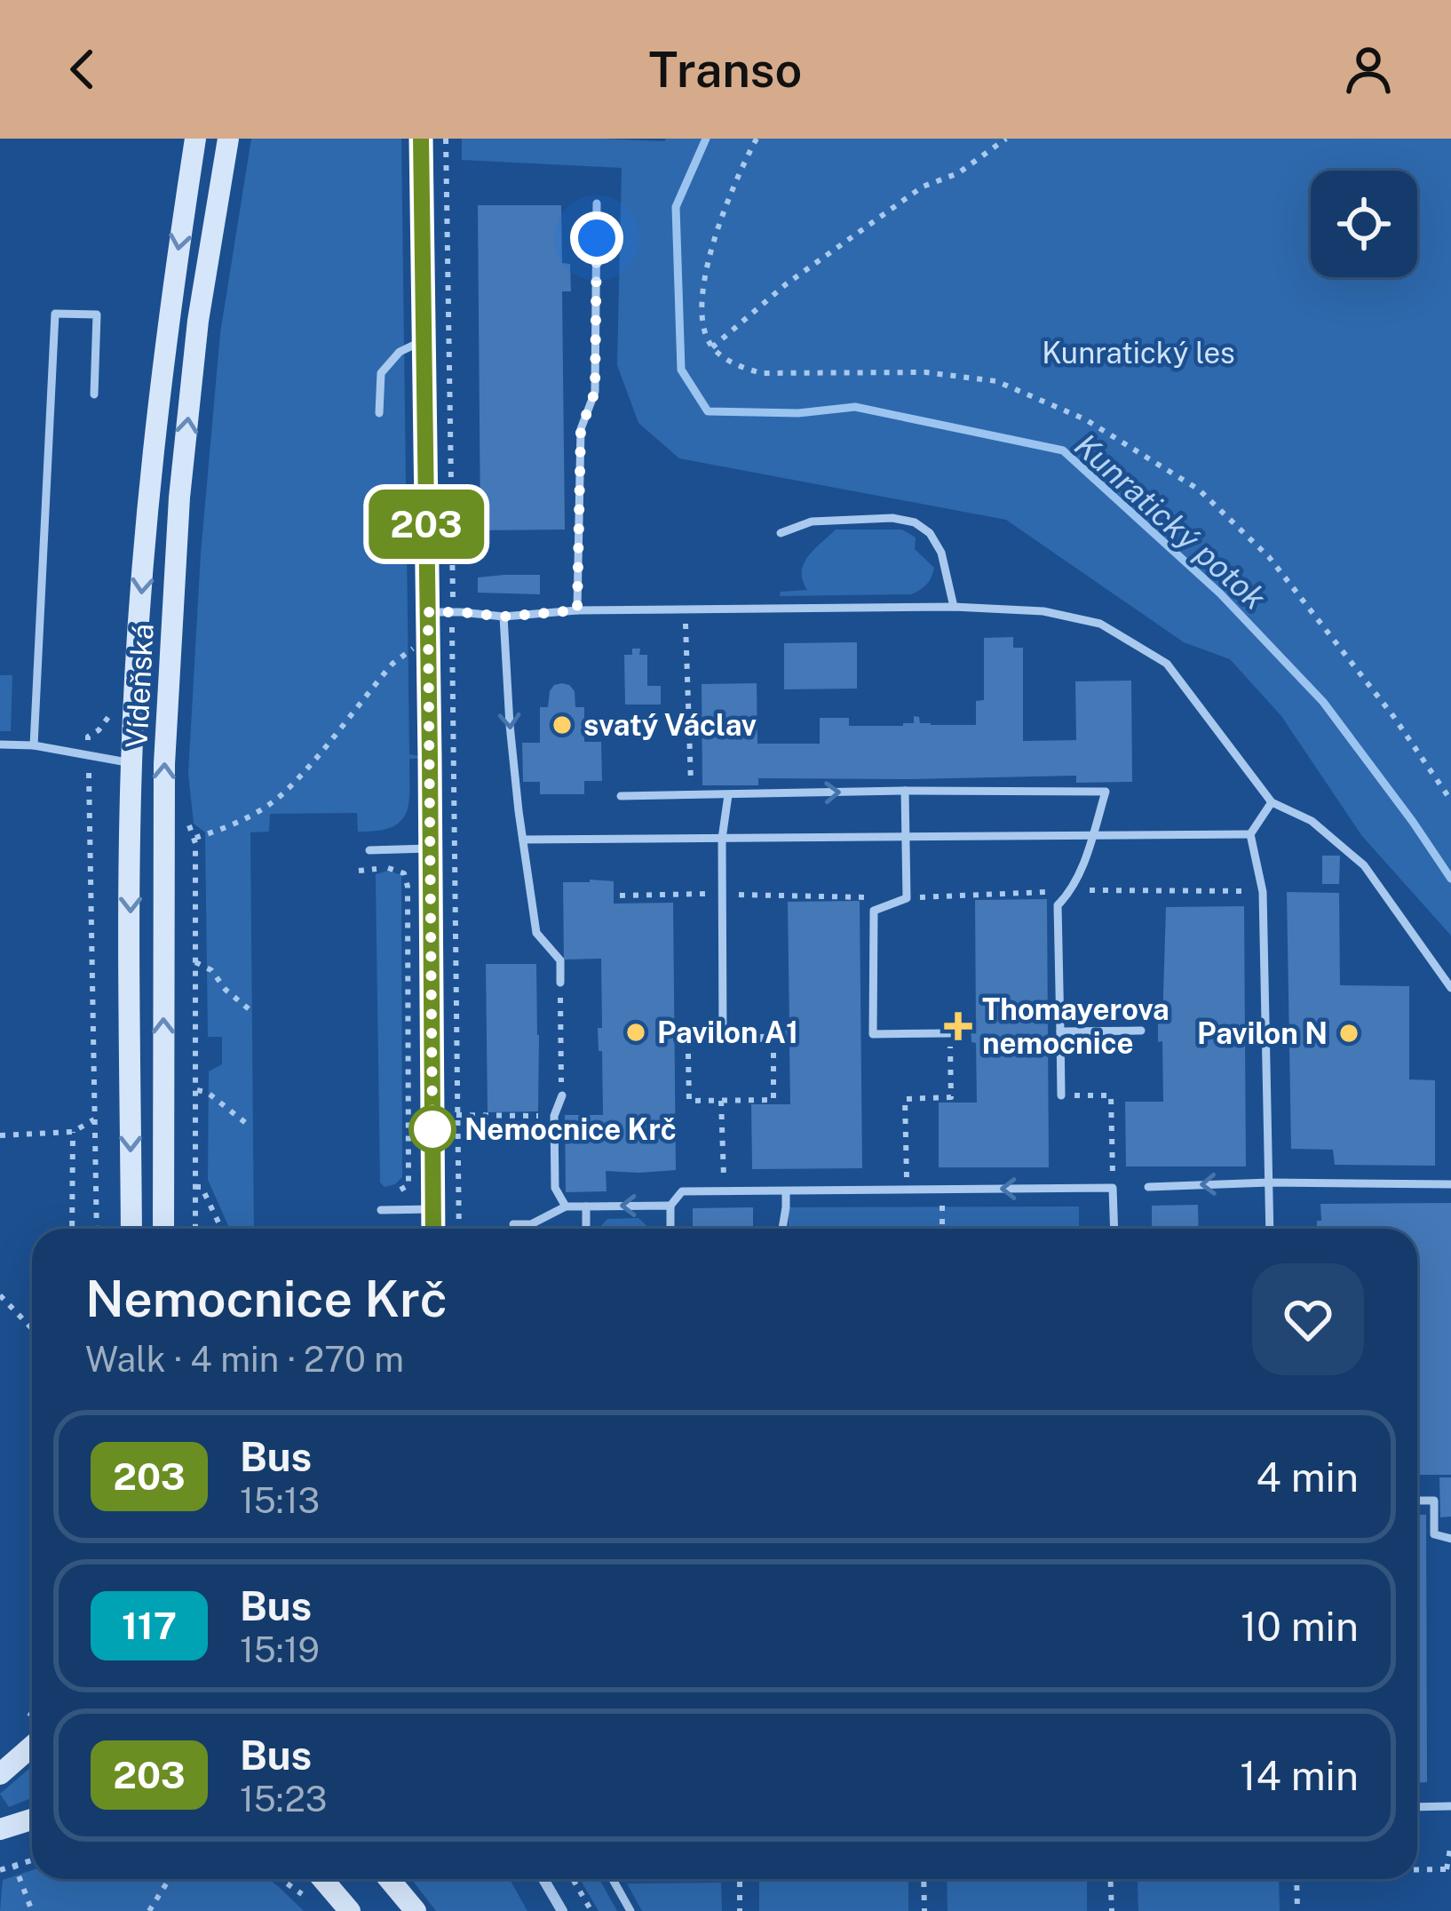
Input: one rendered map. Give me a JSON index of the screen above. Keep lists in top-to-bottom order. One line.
{"streets":{"main road":["Vídeňská"]},"water":["Kunratický potok"],"parks":["Kunratický les"],"places":{"other":["svatý Václav","Pavilon A1","Pavilon N","Nemocnice Krč"],"health":["Thomayerova nemocnice"]},"lines":["bus line 203"],"page":{"header":"Transo","on_map":"203","heading":["Nemocnice Krč","Walk · 4 min · 270 m"],"list":[{"mark":"203","name":"Bus","note":"15:13","value":"4 min"},{"mark":"117","name":"Bus","note":"15:19","value":"10 min"},{"mark":"203","name":"Bus","note":"15:23","value":"14 min"}]}}
